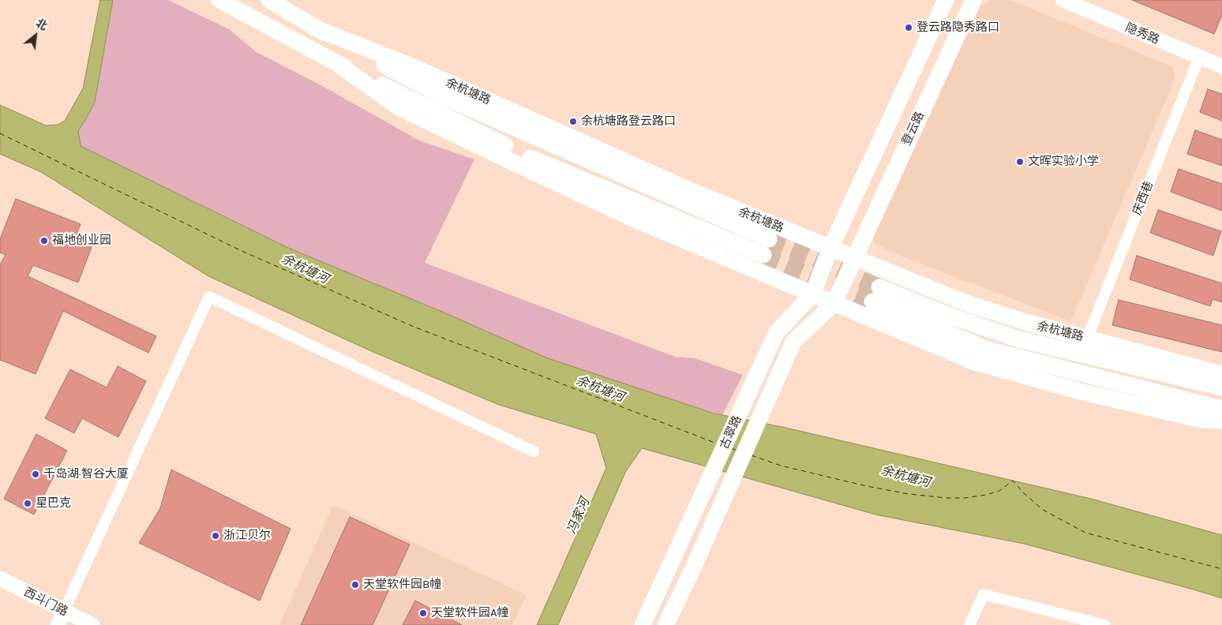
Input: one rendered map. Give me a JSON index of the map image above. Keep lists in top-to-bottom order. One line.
{"streets":{"main road":["余杭塘路","登云路","古翠路"],"street":["隐秀路","庆西巷","西斗门路"]},"crossings":[["隐秀路","庆西巷"],["余杭塘路","登云路"],["余杭塘路","庆西巷"],["余杭塘路","古翠路"],["登云路","古翠路"]],"water":["余杭塘河","冯家河"],"places":["登云路隐秀路口","余杭塘路登云路口","文晖实验小学","福地创业园","千岛湖·智谷大厦","星巴克","浙江贝尔","天堂软件园B幢","天堂软件园A幢"],"north":"top right"}
